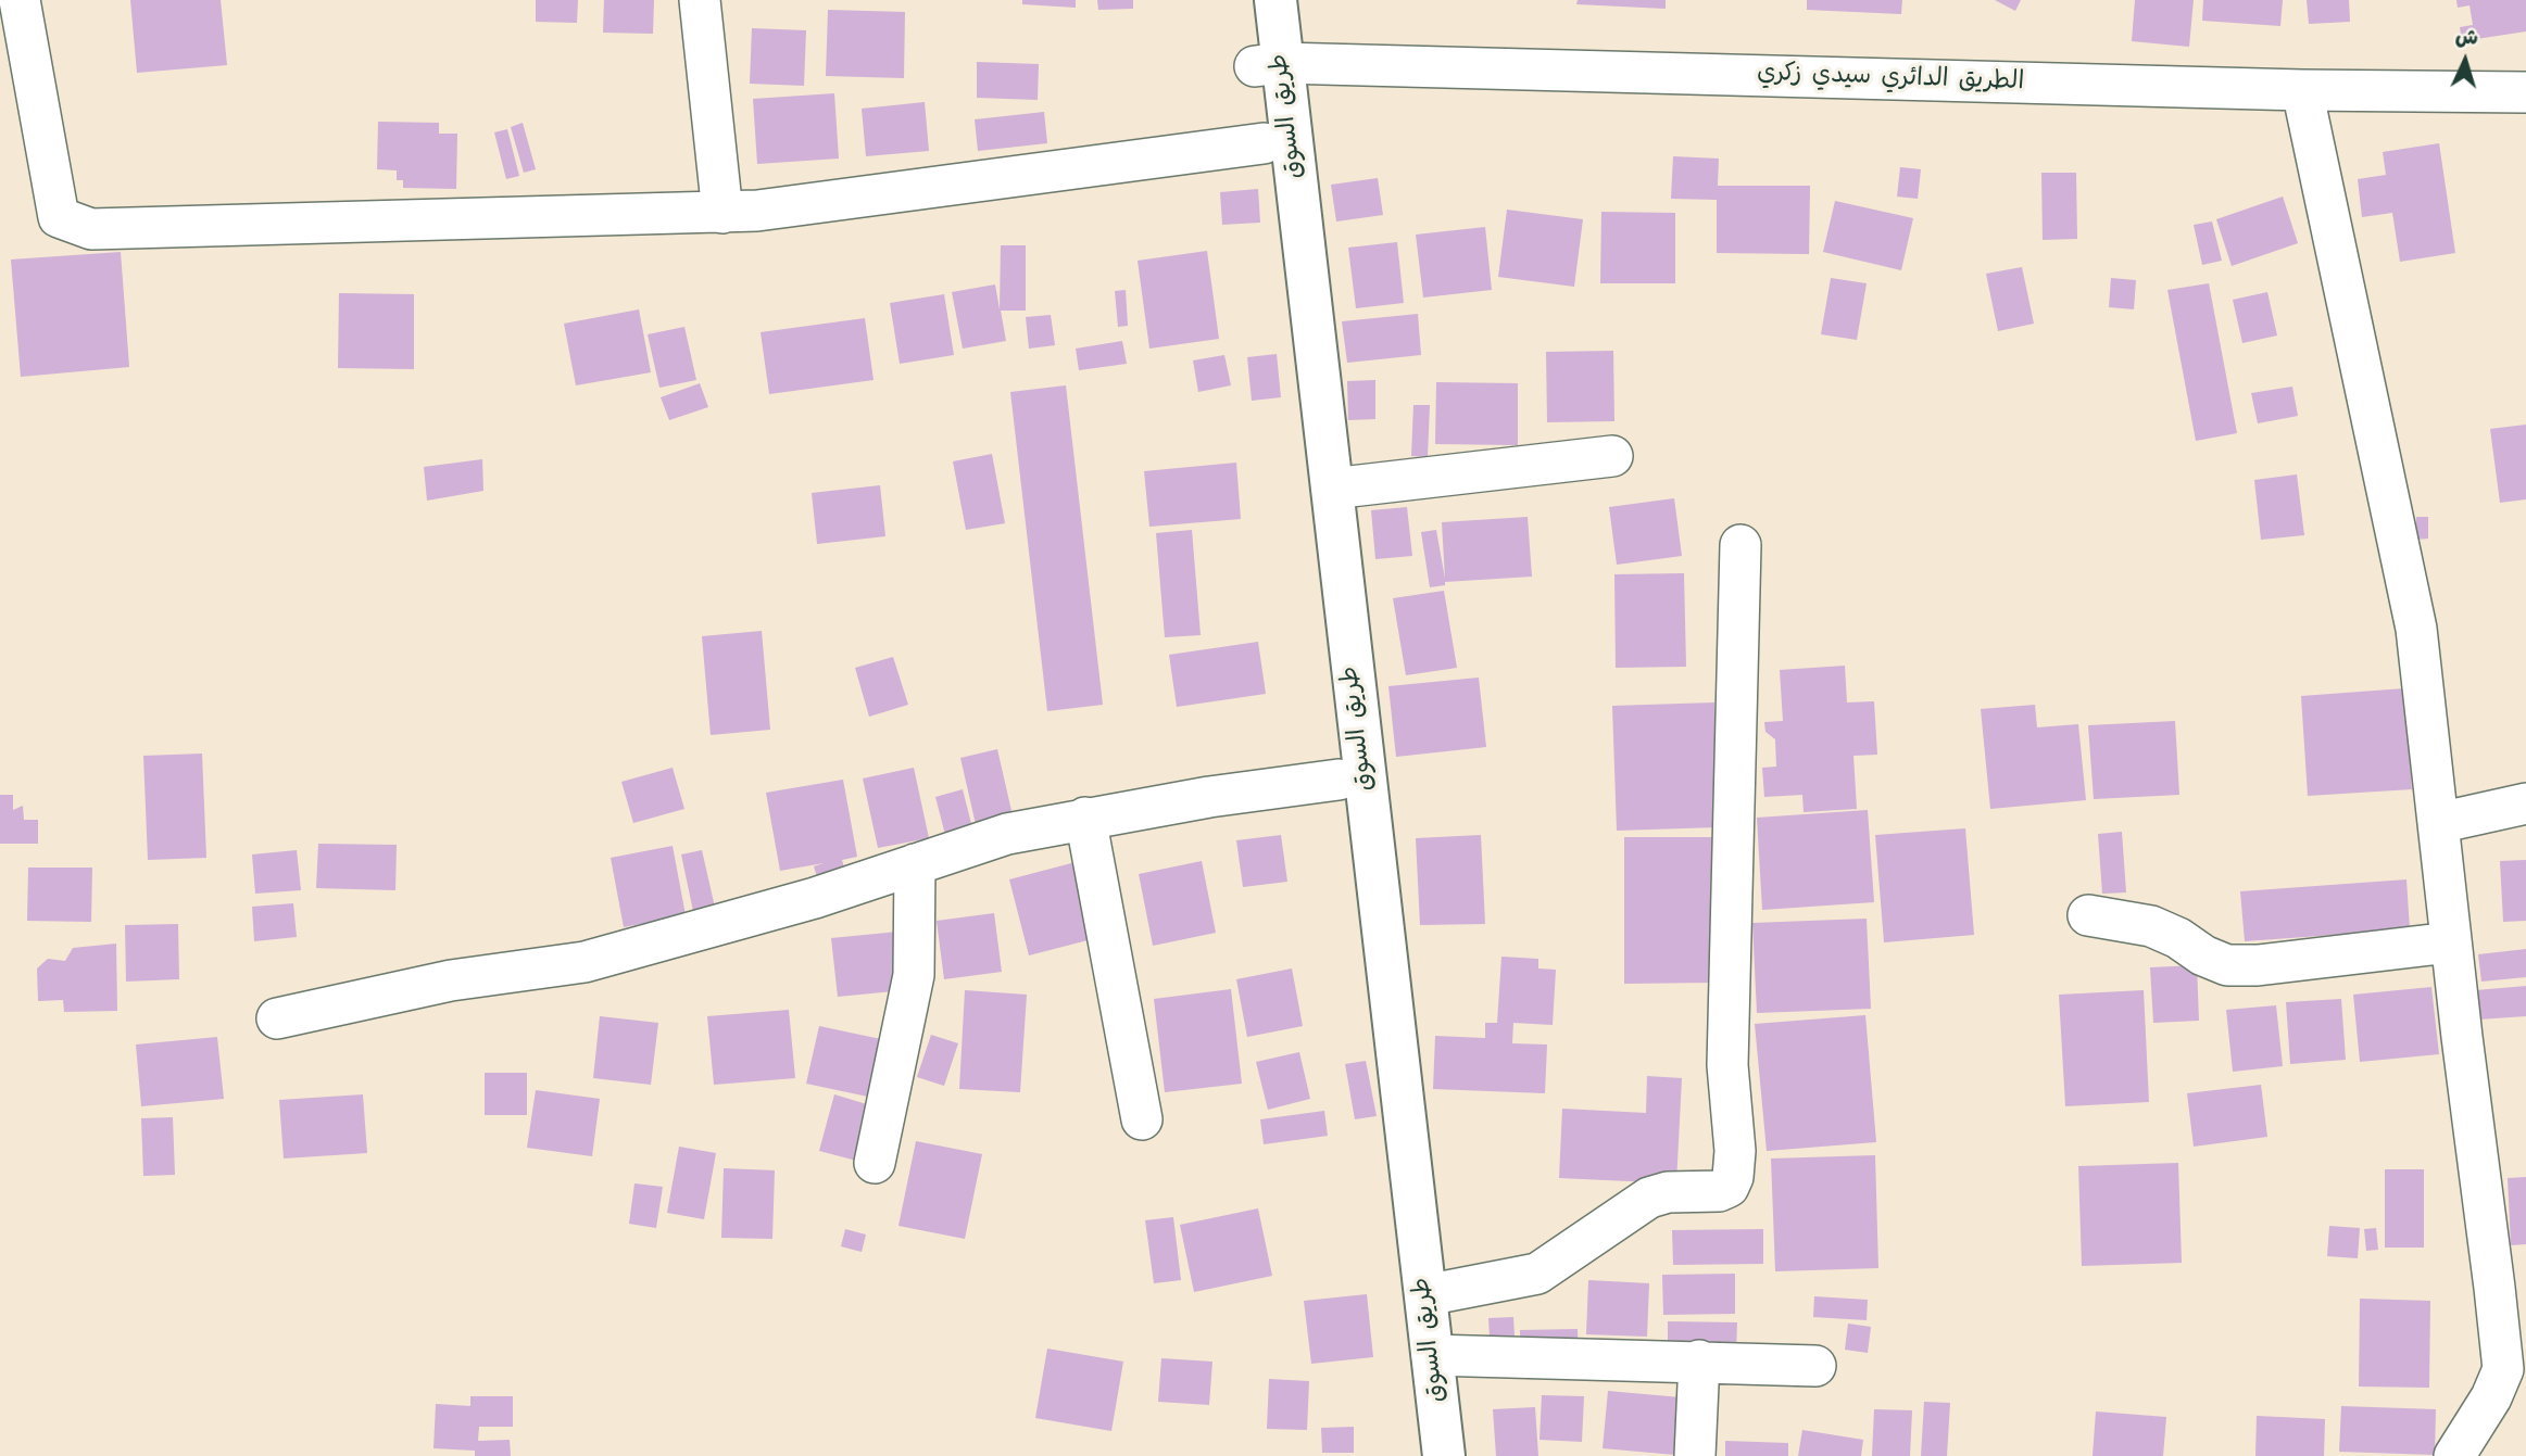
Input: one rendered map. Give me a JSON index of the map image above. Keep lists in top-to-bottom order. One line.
{"streets":{"main road":["طريق السوق"],"street":["الطريق الدائري سيدي زكري"]},"crossings":[["الطريق الدائري سيدي زكري","طريق السوق"]],"north":"top"}
